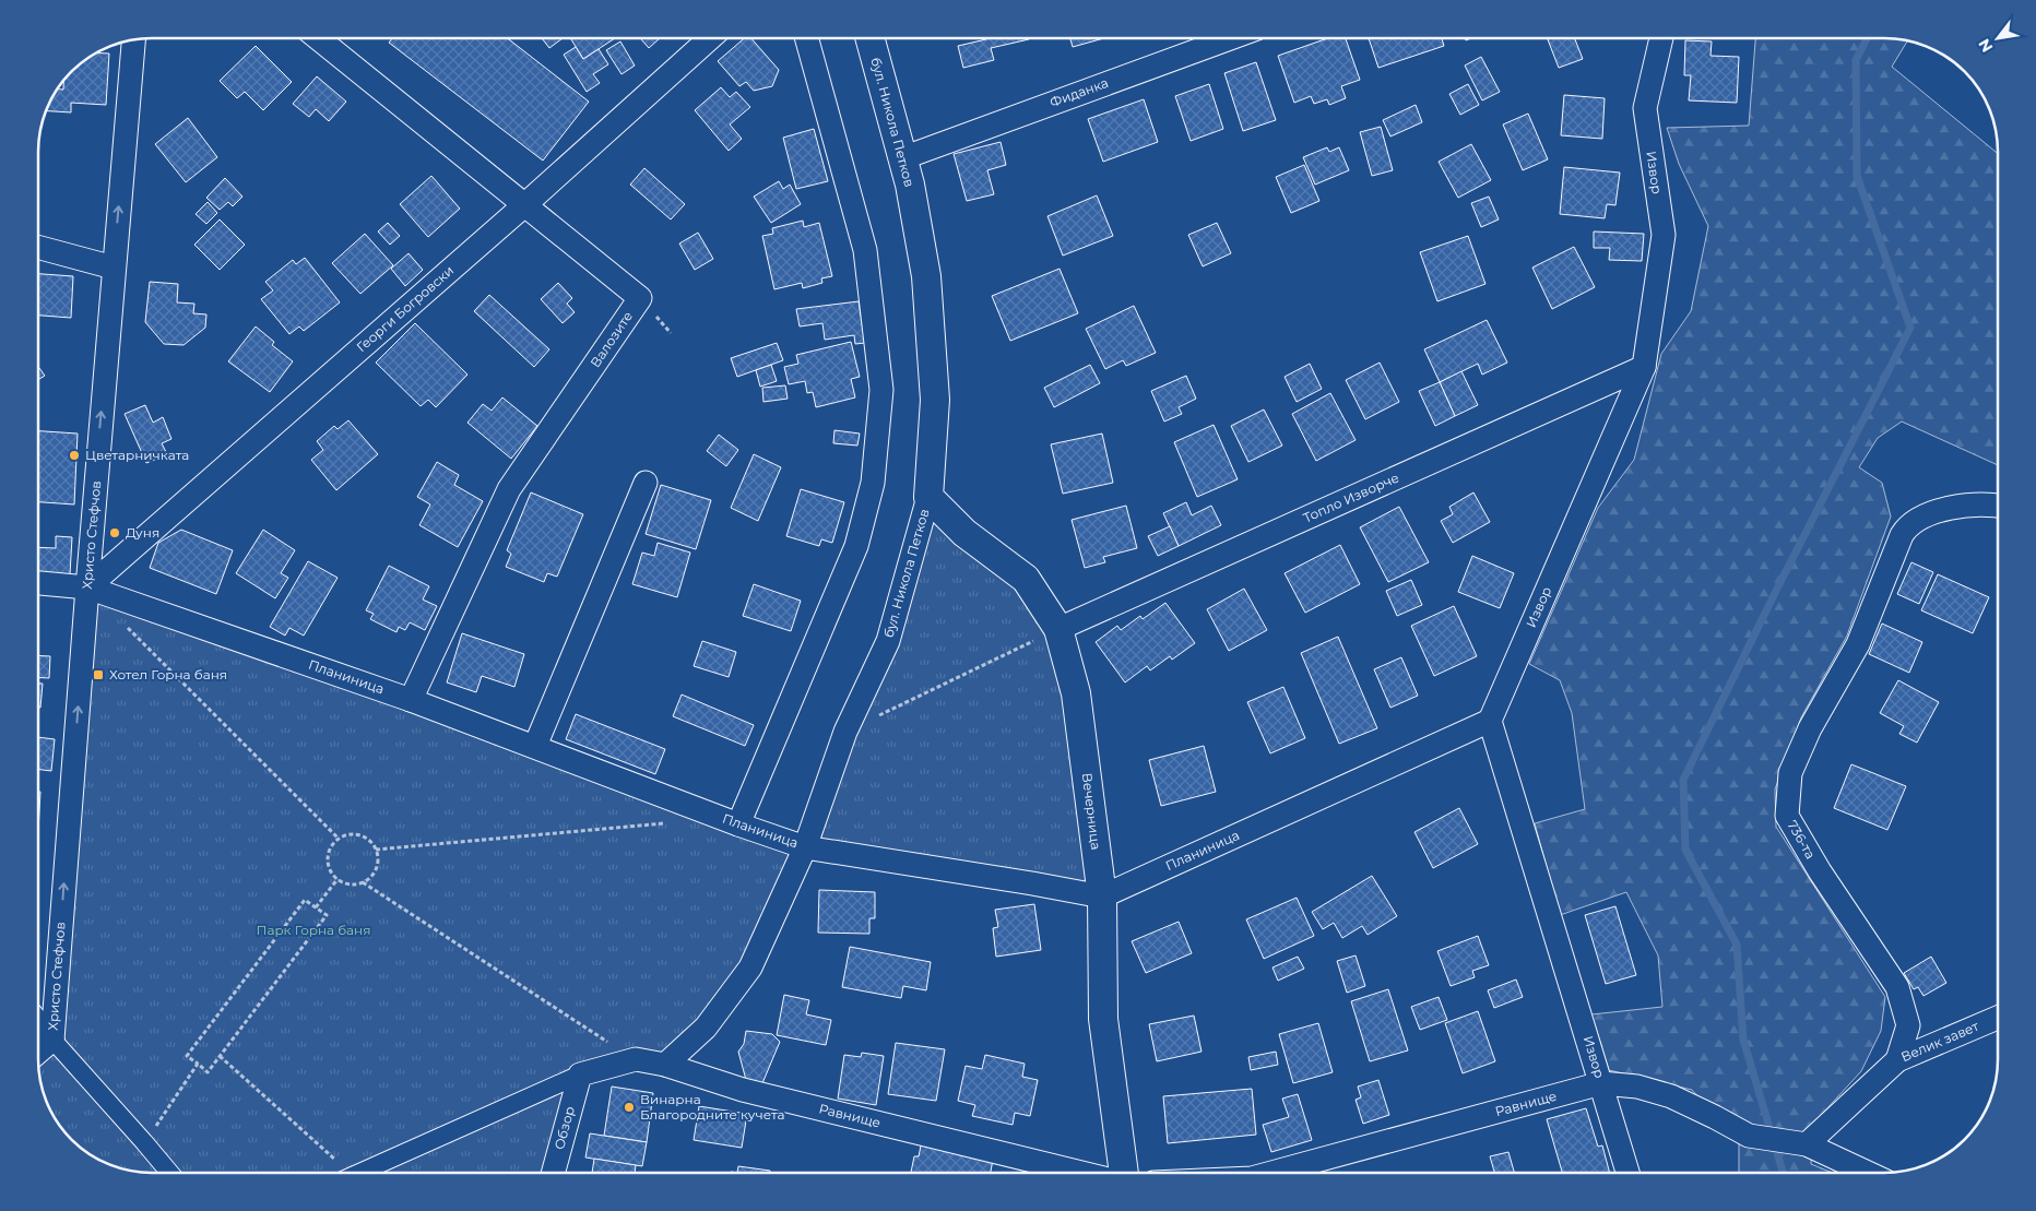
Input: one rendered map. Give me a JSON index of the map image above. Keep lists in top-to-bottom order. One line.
{"streets":{"street":["Фиданка","бул. Никола Петков","Извор","Георги Богровски","Валозите","Топло Изворче","Христо Стефчов","Планиница","Вечерница","736-та","Велик завет","Равнище","Обзор"]},"crossings":[["Фиданка","бул. Никола Петков"],["бул. Никола Петков","Планиница"],["бул. Никола Петков","Вечерница"],["бул. Никола Петков","Равнище"],["Извор","Топло Изворче"],["Извор","Планиница"],["Извор","Равнище"],["Георги Богровски","Валозите"],["Георги Богровски","Христо Стефчов"],["Георги Богровски","Планиница"],["Валозите","Планиница"],["Топло Изворче","Вечерница"],["Христо Стефчов","Планиница"],["Планиница","Вечерница"],["736-та","Велик завет"],["Велик завет","Равнище"],["Равнище","Обзор"]],"one_way":["Христо Стефчов"],"parks":["Парк Горна баня"],"places":{"other":["Цветарничката","Дуня","Винарна Благородните кучета"],"transit":["Хотел Горна баня"]},"north":"bottom left"}
